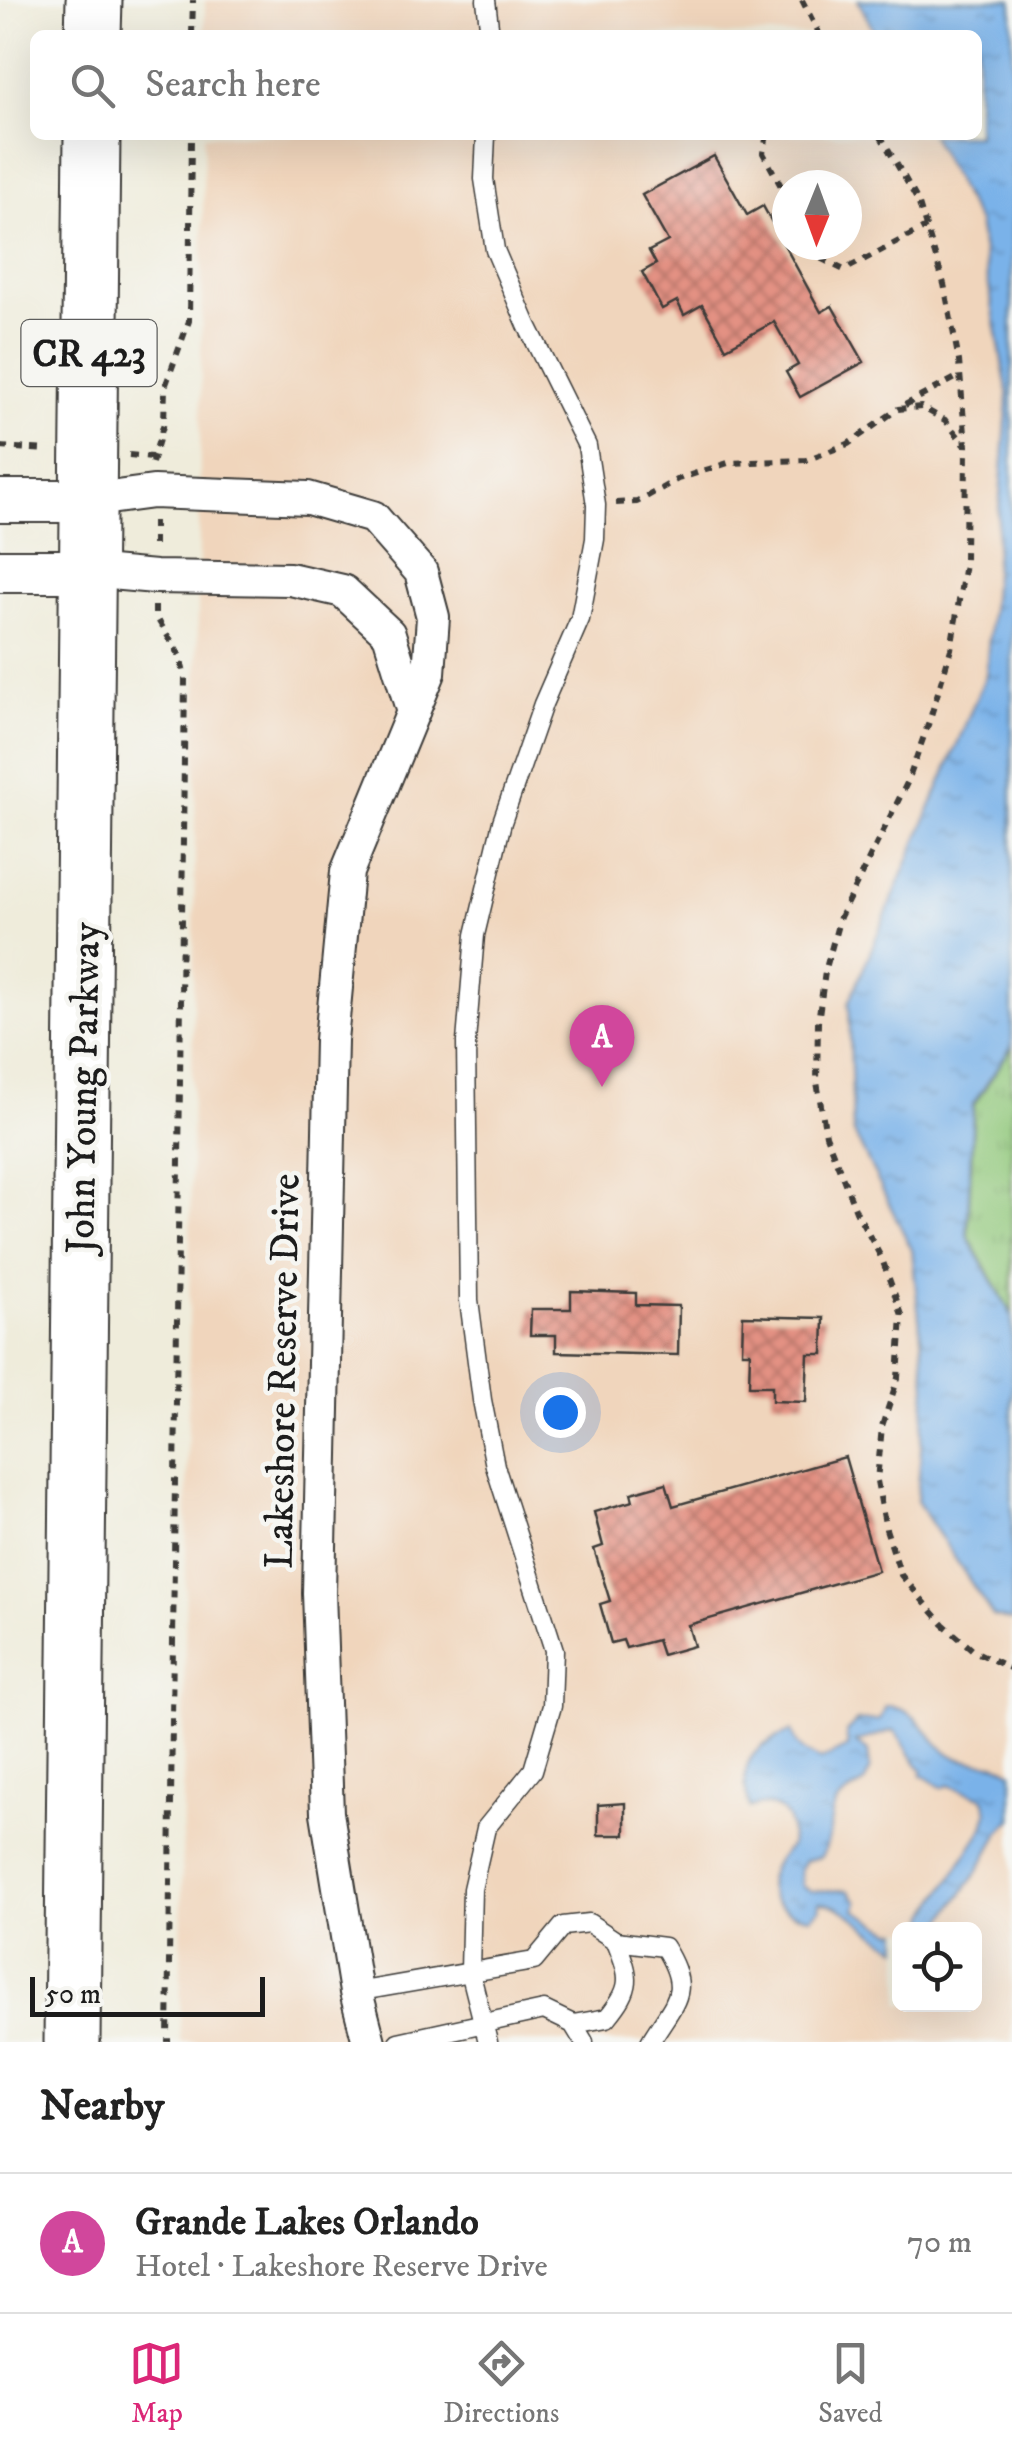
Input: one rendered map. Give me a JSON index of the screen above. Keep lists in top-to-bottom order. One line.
{"streets":{"highway":["CR 423","John Young Parkway"],"street":["Lakeshore Reserve Drive"]},"crossings":[["John Young Parkway","Lakeshore Reserve Drive"]],"scale_bar":"50 m","north":"bottom","page":{"search":"Search here","pins":"A","scale":"50 m","heading":"Nearby","list":[{"mark":"A","name":"Grande Lakes Orlando","note":"Hotel · Lakeshore Reserve Drive","value":"70 m"}],"nav":["Map","Directions","Saved"]}}
